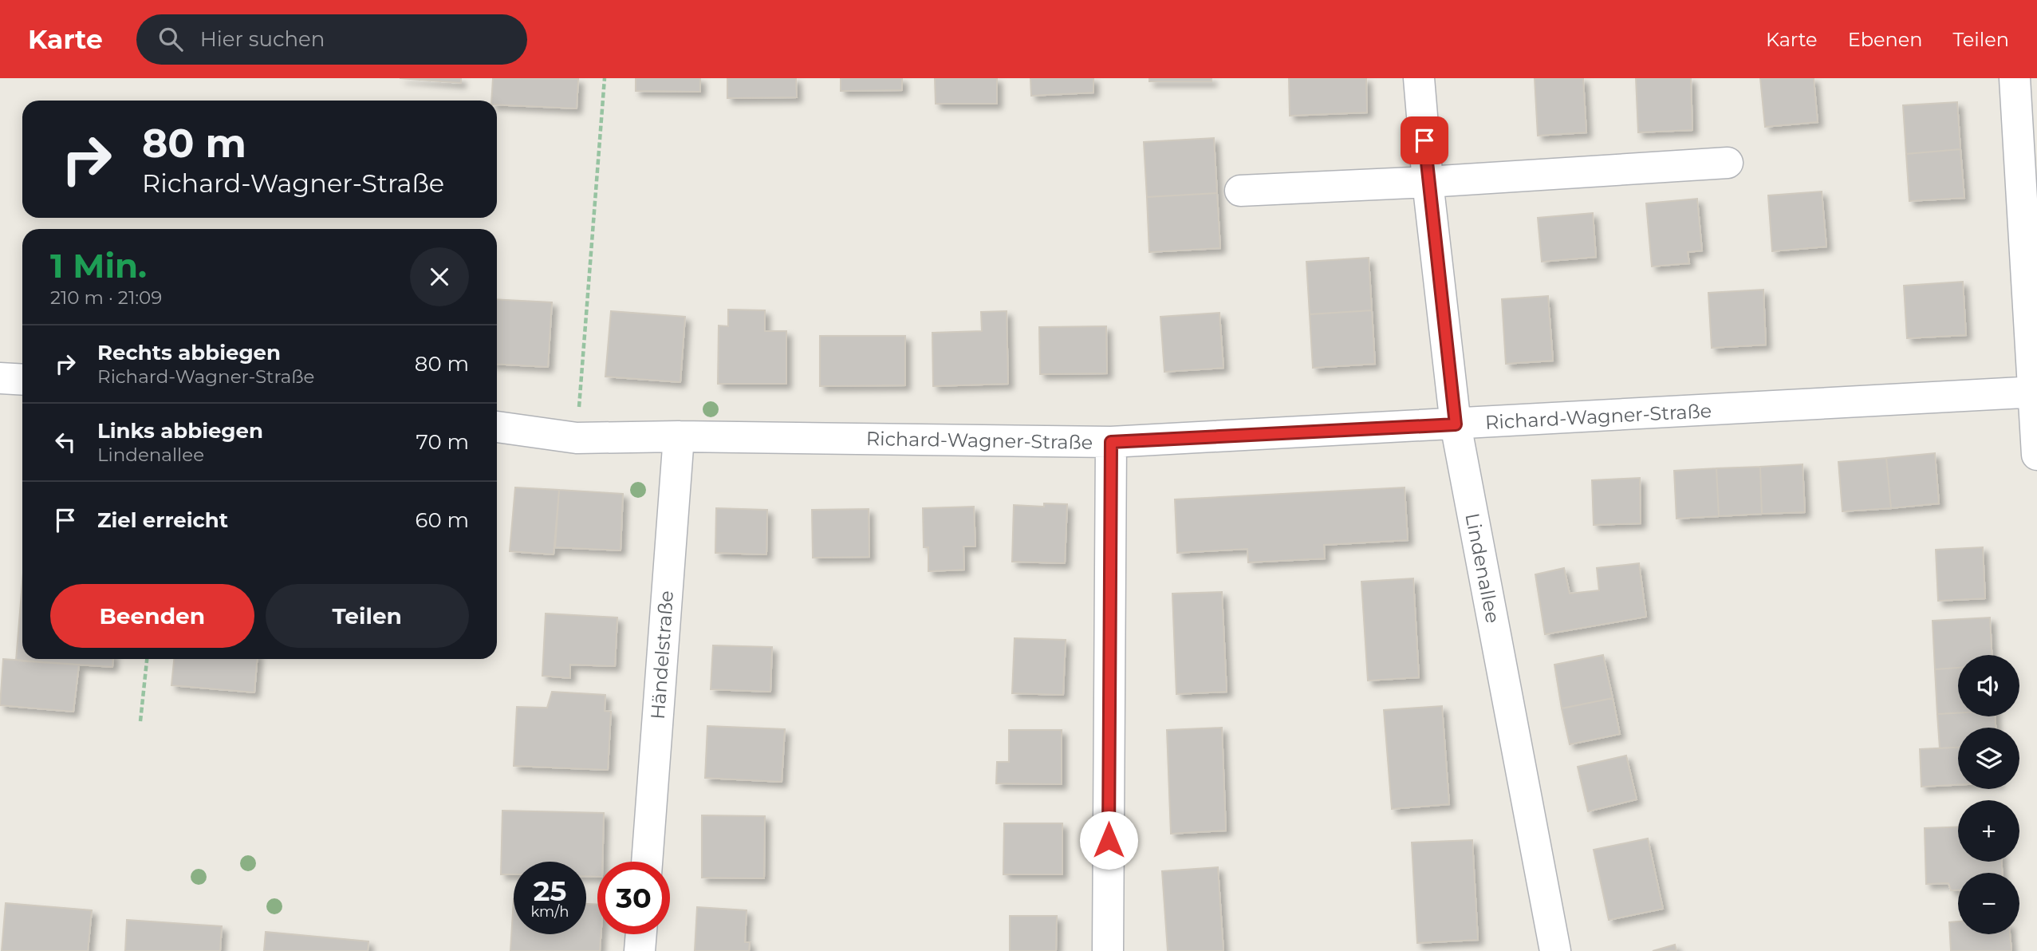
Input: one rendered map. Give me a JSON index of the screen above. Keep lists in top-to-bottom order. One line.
{"streets":{"street":["Richard-Wagner-Straße","Lindenallee","Händelstraße"]},"crossings":[["Richard-Wagner-Straße","Lindenallee"],["Richard-Wagner-Straße","Händelstraße"]],"page":{"header":"Karte","search":"Hier suchen","nav":["Karte","Ebenen","Teilen"],"turn":["80 m","Richard-Wagner-Straße"],"heading":["1 Min.","210 m · 21:09"],"list":[{"name":"Rechts abbiegen","note":"Richard-Wagner-Straße","value":"80 m"},{"name":"Links abbiegen","note":"Lindenallee","value":"70 m"},{"name":"Ziel erreicht","value":"60 m"}],"buttons":["Beenden","Teilen"],"map_buttons":["+","−"],"speed":"25 km/h","limit":"30"}}
